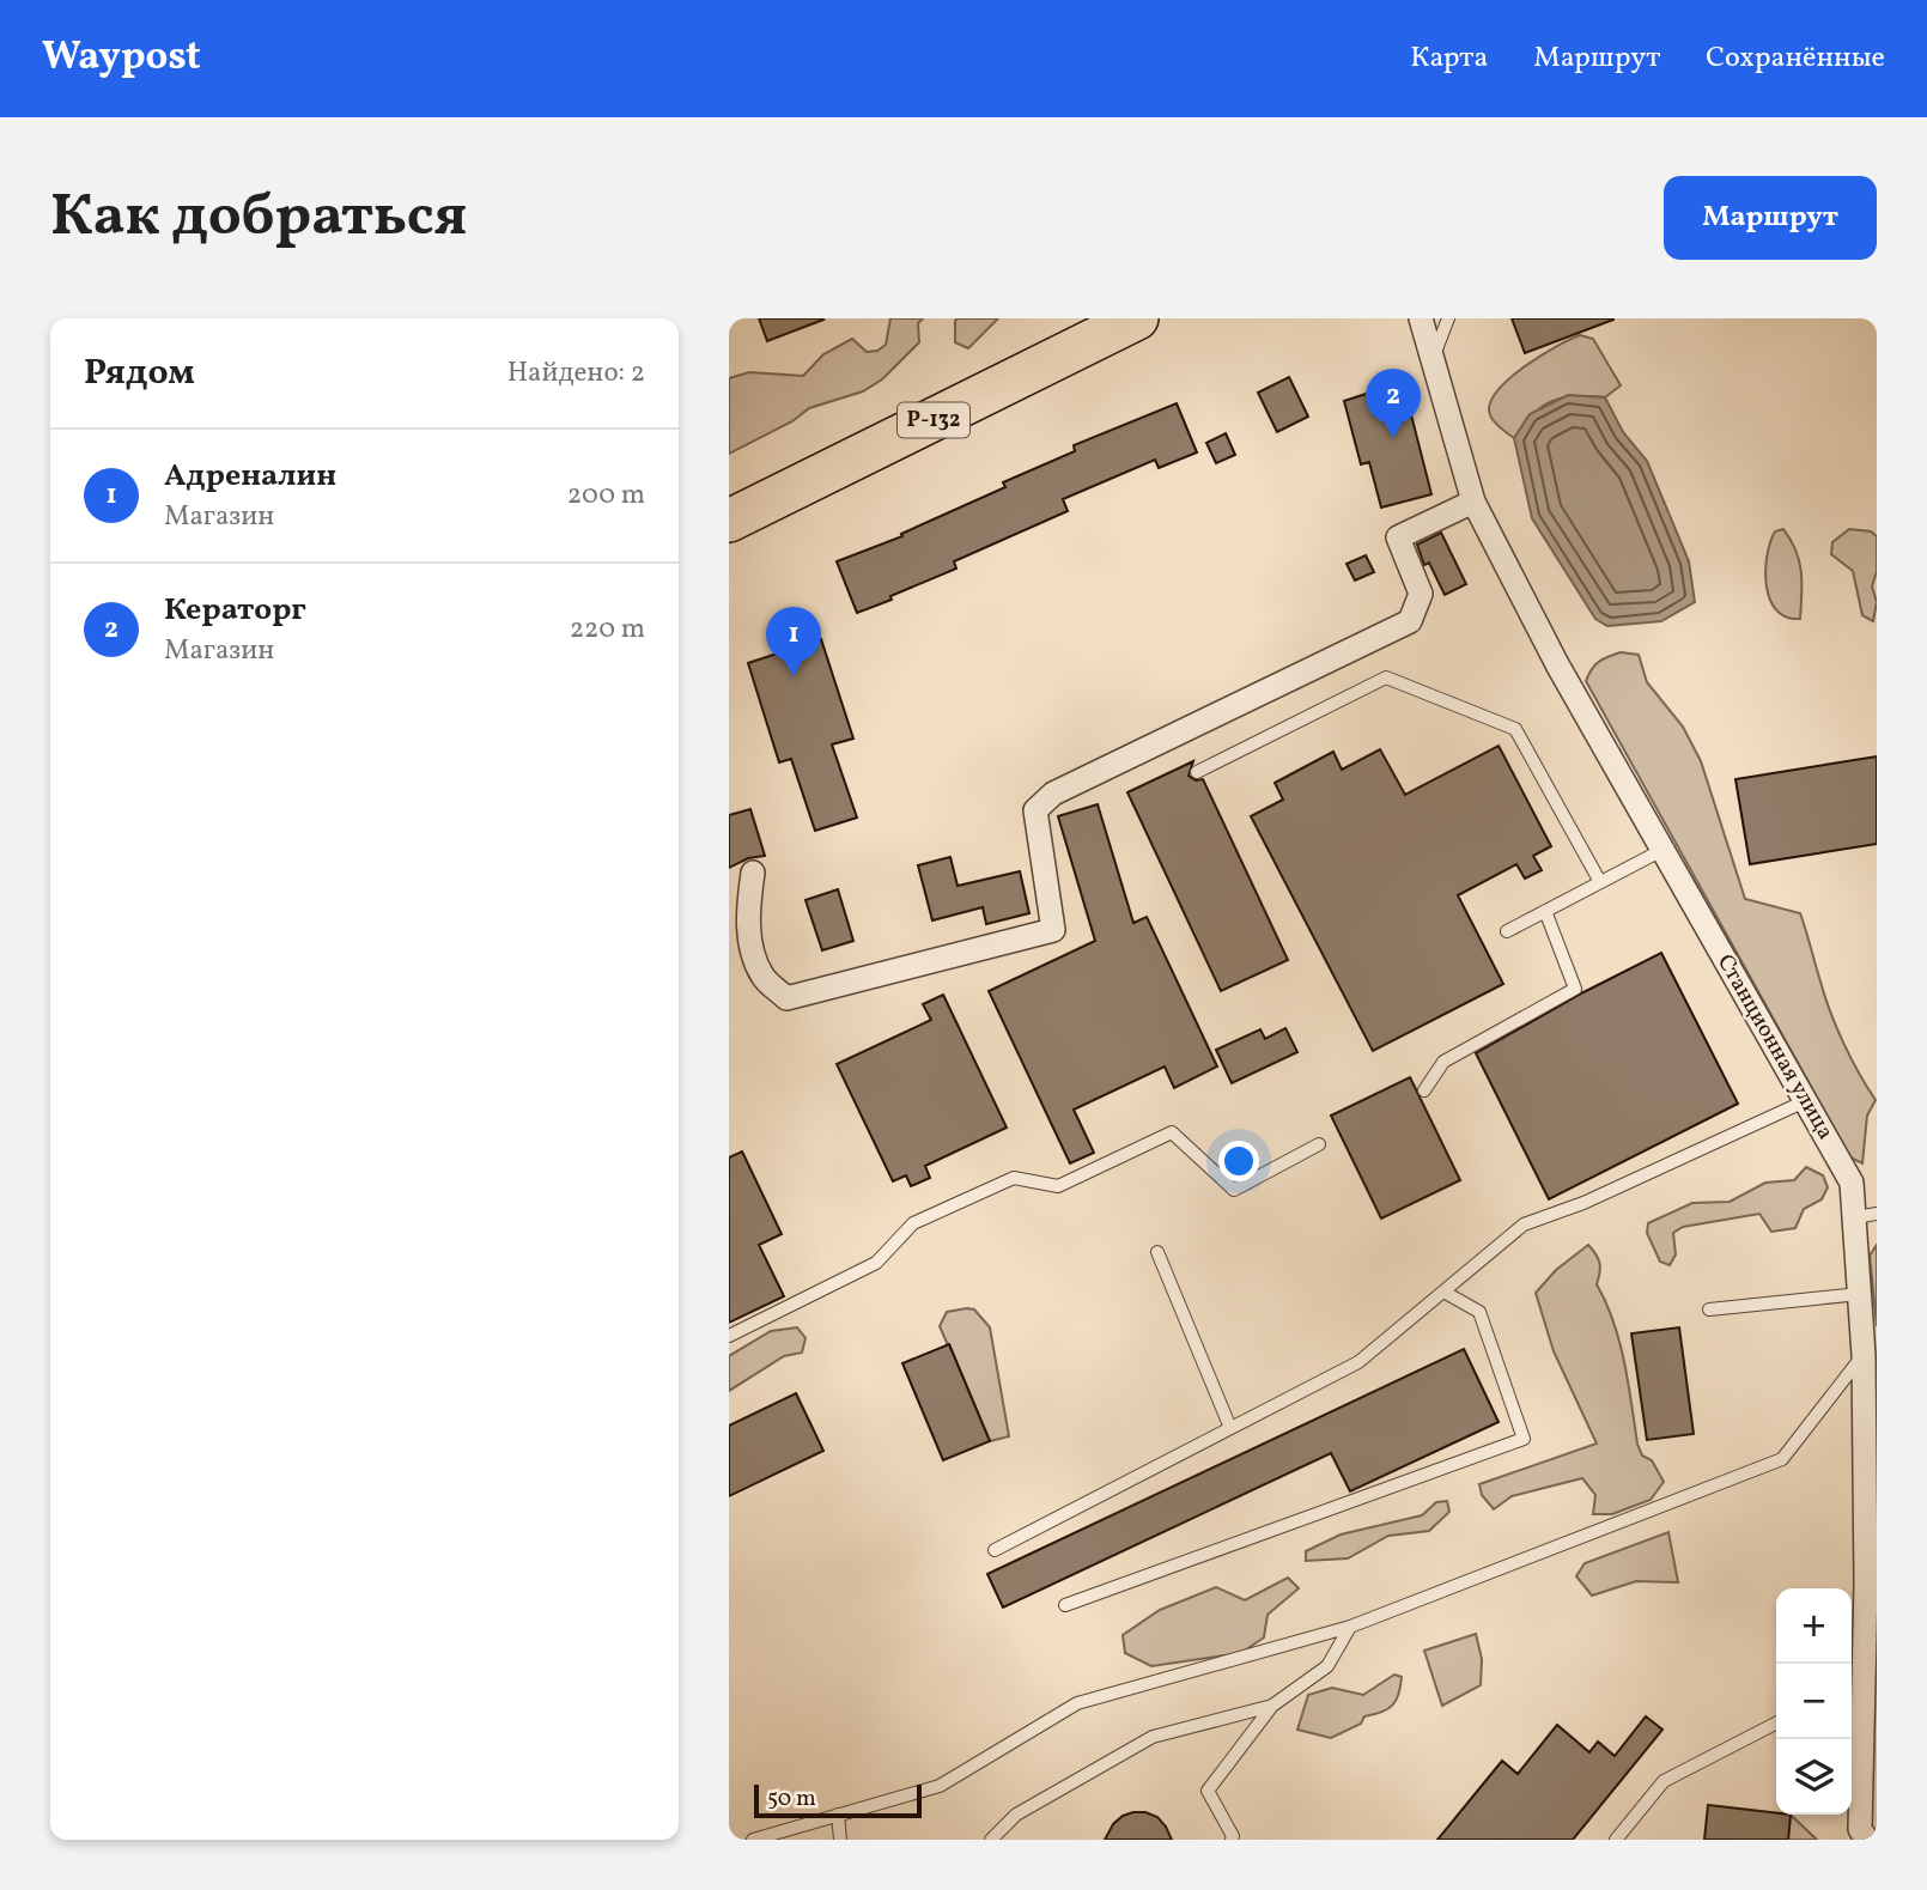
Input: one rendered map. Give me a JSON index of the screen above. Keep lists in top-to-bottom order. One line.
{"streets":{"highway":["Р-132"],"street":["Станционная улица"]},"scale_bar":"50 m","page":{"header":"Waypost","nav":["Карта","Маршрут","Сохранённые"],"buttons":"Маршрут","title":"Как добраться","heading":["Рядом","Найдено: 2"],"pins":["2","1"],"list":[{"mark":"1","name":"Адреналин","note":"Магазин","value":"200 m"},{"mark":"2","name":"Кераторг","note":"Магазин","value":"220 m"}],"map_buttons":["+","−"],"scale":"50 m"}}
